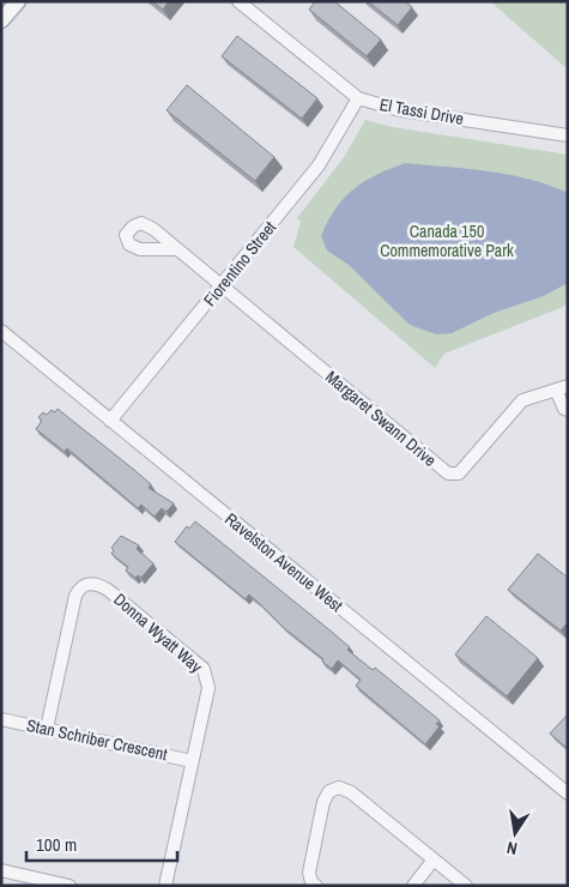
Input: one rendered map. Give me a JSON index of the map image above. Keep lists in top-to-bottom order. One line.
{"streets":{"street":["El Tassi Drive","Fiorentino Street","Margaret Swann Drive","Ravelston Avenue West","Donna Wyatt Way","Stan Schriber Crescent"]},"crossings":[["El Tassi Drive","Fiorentino Street"],["Fiorentino Street","Margaret Swann Drive"],["Fiorentino Street","Ravelston Avenue West"],["Donna Wyatt Way","Stan Schriber Crescent"]],"parks":["Canada 150 Commemorative Park"],"scale_bar":"100 m","north":"bottom"}
